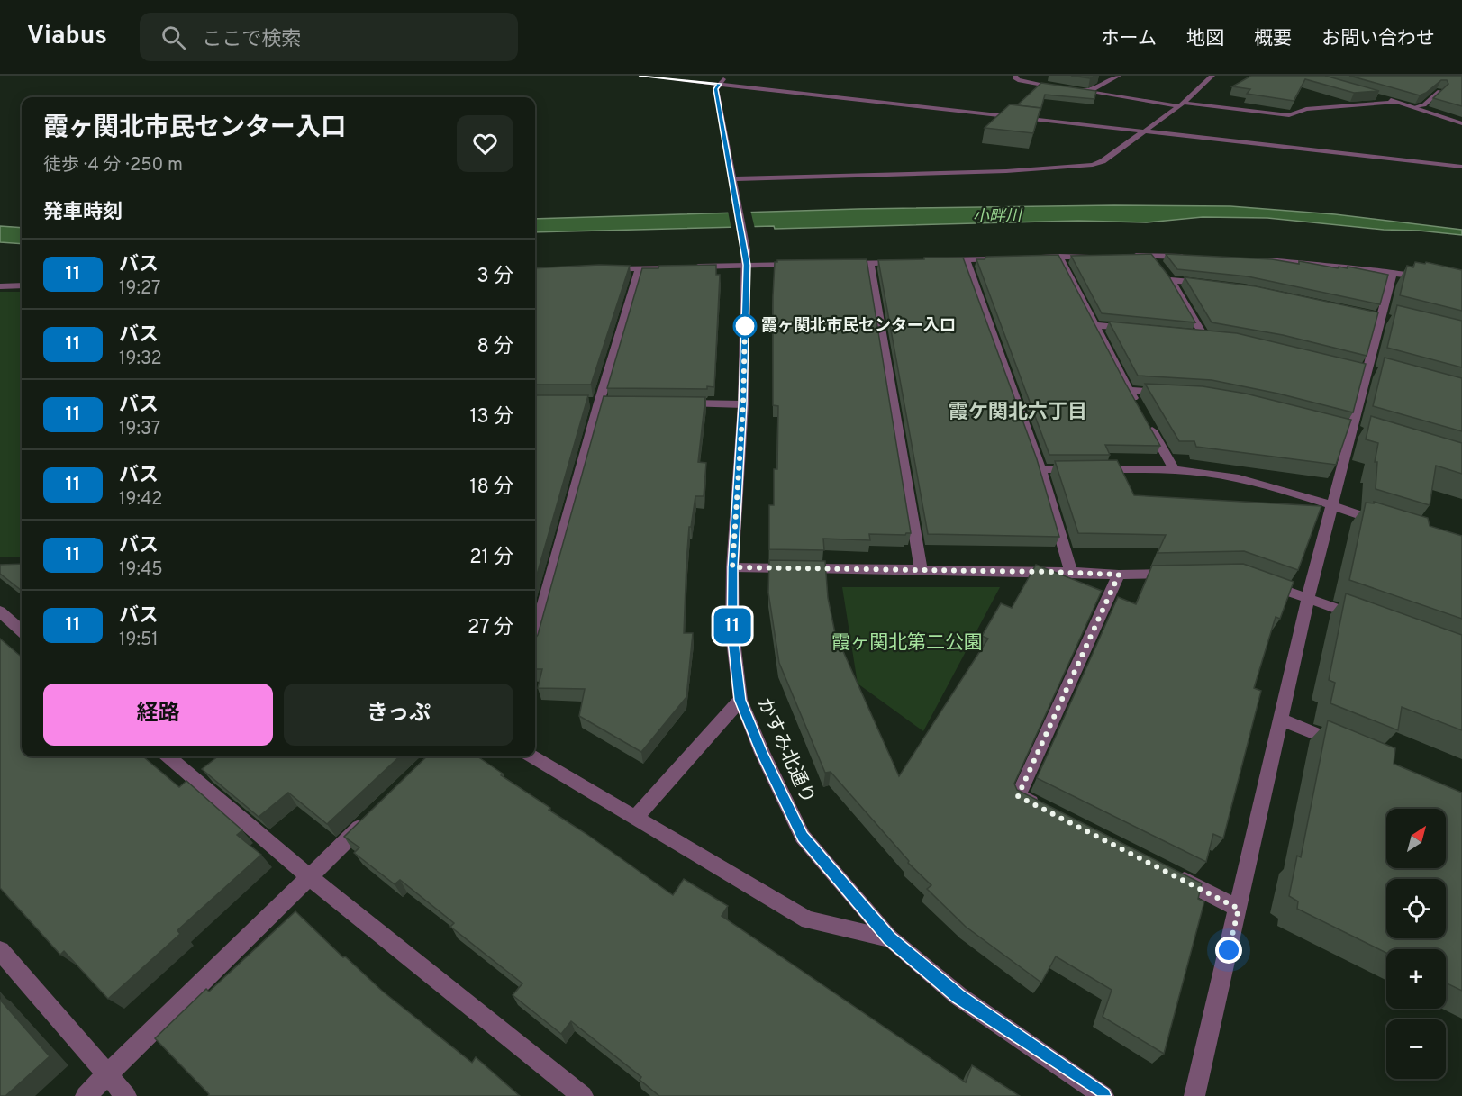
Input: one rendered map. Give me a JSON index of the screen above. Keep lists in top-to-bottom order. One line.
{"streets":{"street":["かすみ北通り"]},"districts":["霞ケ関北六丁目"],"water":["小畔川"],"parks":["霞ヶ関北第二公園"],"places":["霞ヶ関北市民センター入口"],"lines":["bus line 11"],"north":"top right","page":{"header":"Viabus","search":"ここで検索","nav":["ホーム","地図","概要","お問い合わせ"],"on_map":"11","heading":[["霞ヶ関北市民センター入口","徒歩 · 4 分 · 250 m"],"発車時刻"],"list":[{"mark":"11","name":"バス","note":"19:27","value":"3 分"},{"mark":"11","name":"バス","note":"19:32","value":"8 分"},{"mark":"11","name":"バス","note":"19:37","value":"13 分"},{"mark":"11","name":"バス","note":"19:42","value":"18 分"},{"mark":"11","name":"バス","note":"19:45","value":"21 分"},{"mark":"11","name":"バス","note":"19:51","value":"27 分"}],"buttons":["経路","きっぷ"],"map_buttons":["+","−"]}}
